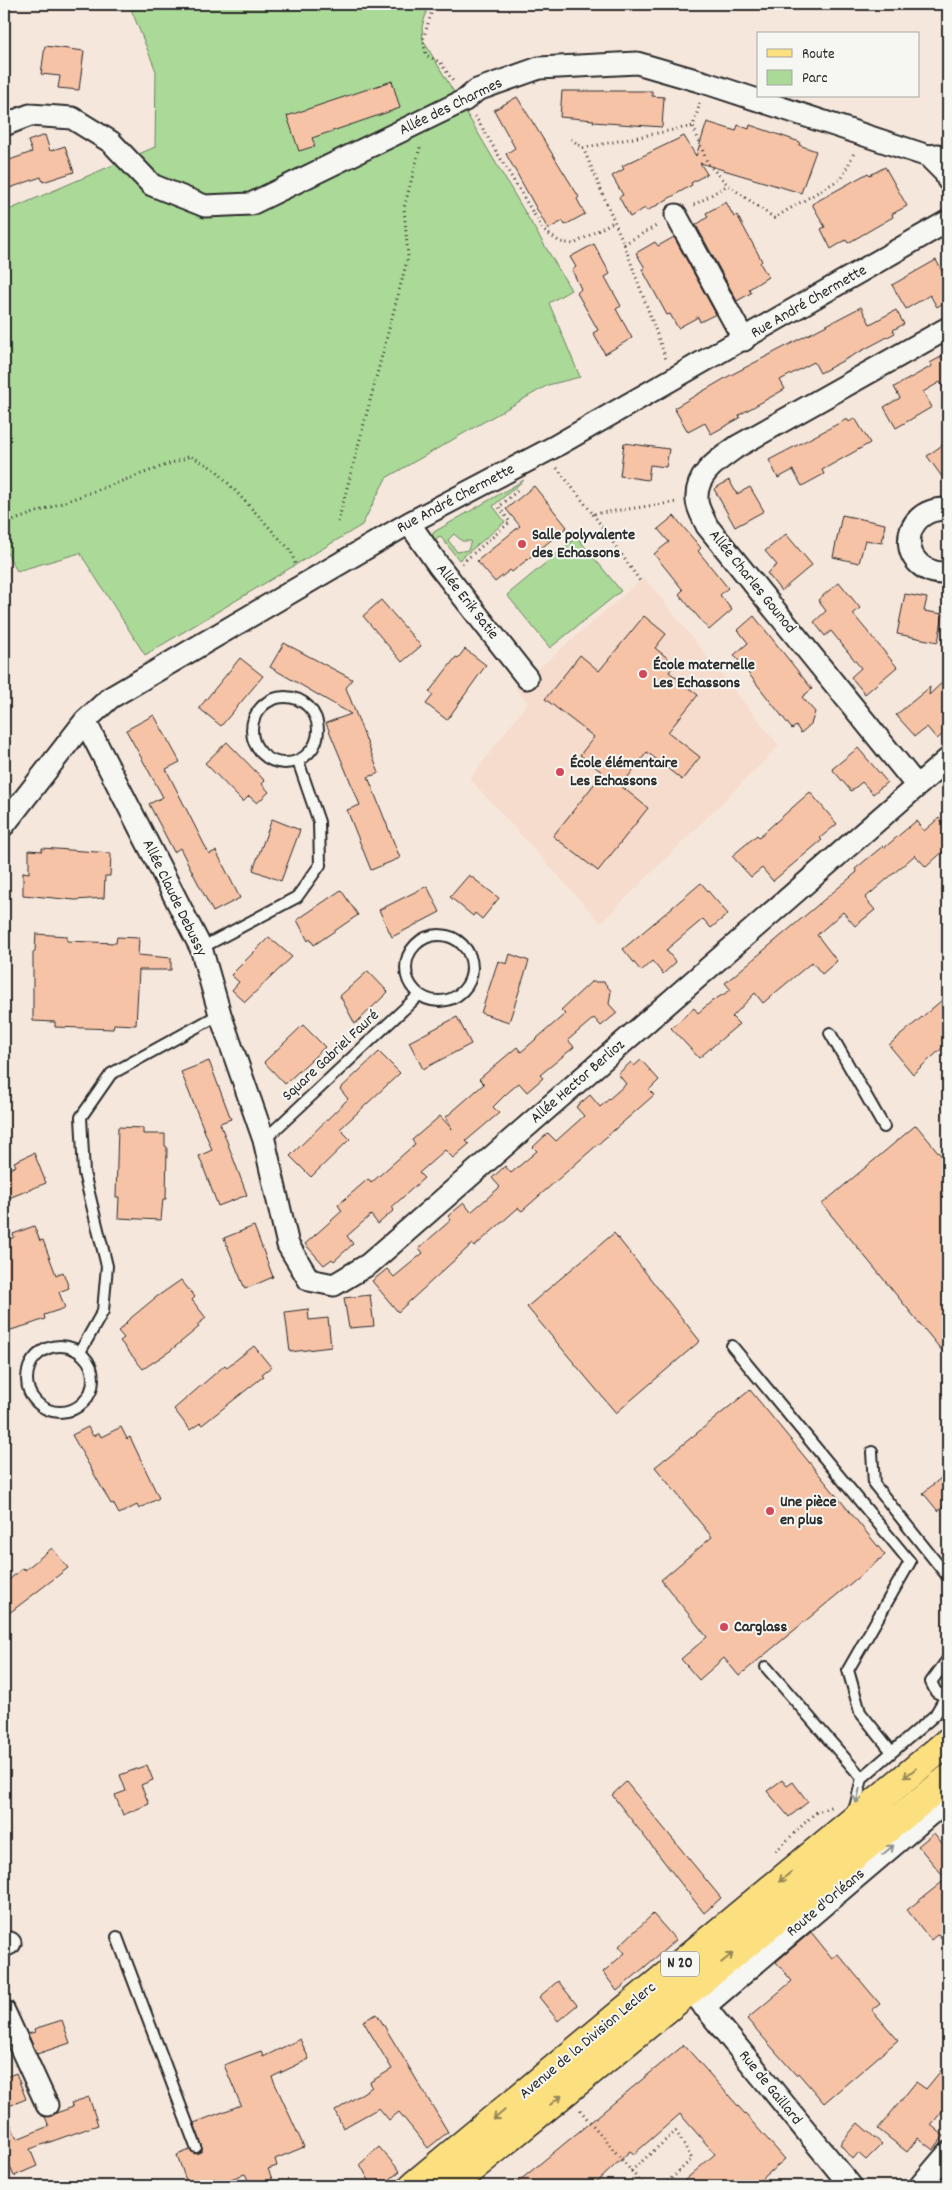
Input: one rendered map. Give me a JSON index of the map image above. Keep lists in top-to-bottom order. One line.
{"streets":{"main road":["N 20","Avenue de la Division Leclerc"],"street":["Allée des Charmes","Rue André Chermette","Allée Charles Gounod","Allée Erik Satie","Allée Claude Debussy","Allée Hector Berlioz","Route d'Orléans","Rue de Gaillard"],"lane":["Square Gabriel Fauré"]},"crossings":[["Rue André Chermette","Allée Erik Satie"],["Rue André Chermette","Allée Claude Debussy"],["Allée Charles Gounod","Allée Hector Berlioz"],["Allée Claude Debussy","Square Gabriel Fauré"],["Allée Claude Debussy","Allée Hector Berlioz"],["Square Gabriel Fauré","Allée Hector Berlioz"],["Route d'Orléans","Avenue de la Division Leclerc"],["Route d'Orléans","Rue de Gaillard"],["Avenue de la Division Leclerc","Rue de Gaillard"]],"one_way":["Route d'Orléans"],"places":["Salle polyvalente des Echassons","École maternelle Les Echassons","École élémentaire Les Echassons","Une pièce en plus","Carglass"],"legend":["Route","Parc"]}
